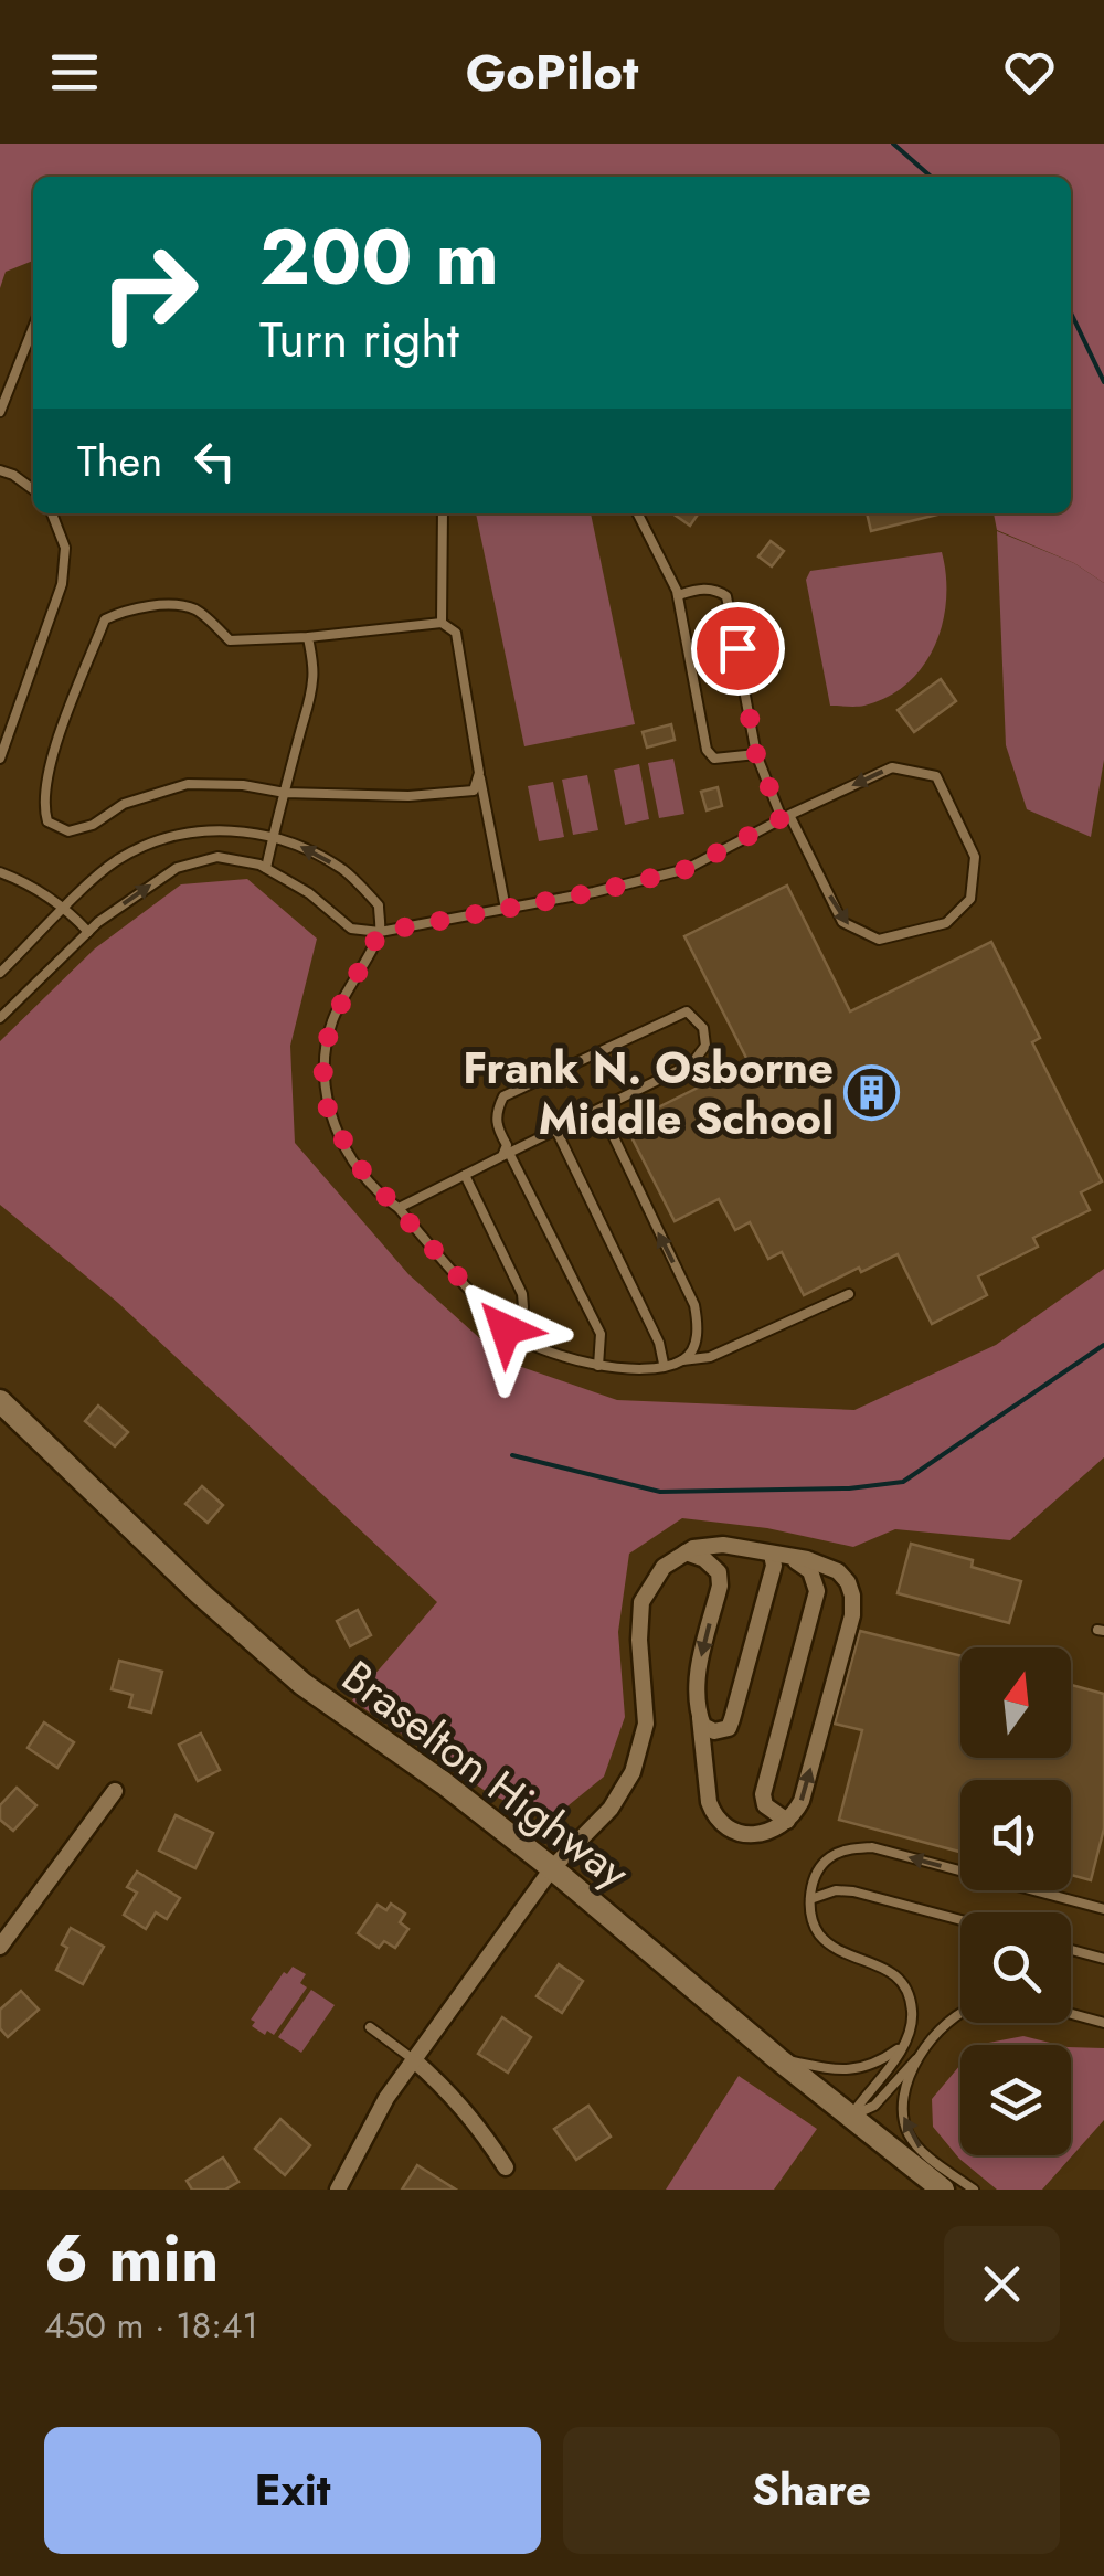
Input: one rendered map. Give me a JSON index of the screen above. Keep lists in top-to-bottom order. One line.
{"streets":{"main road":["Braselton Highway"]},"places":{"building":["Frank N. Osborne Middle School"]},"north":"top","page":{"header":"GoPilot","turn":["200 m","Turn right"],"then":"Then","heading":["6 min","450 m · 18:41"],"buttons":["Exit","Share"]}}
